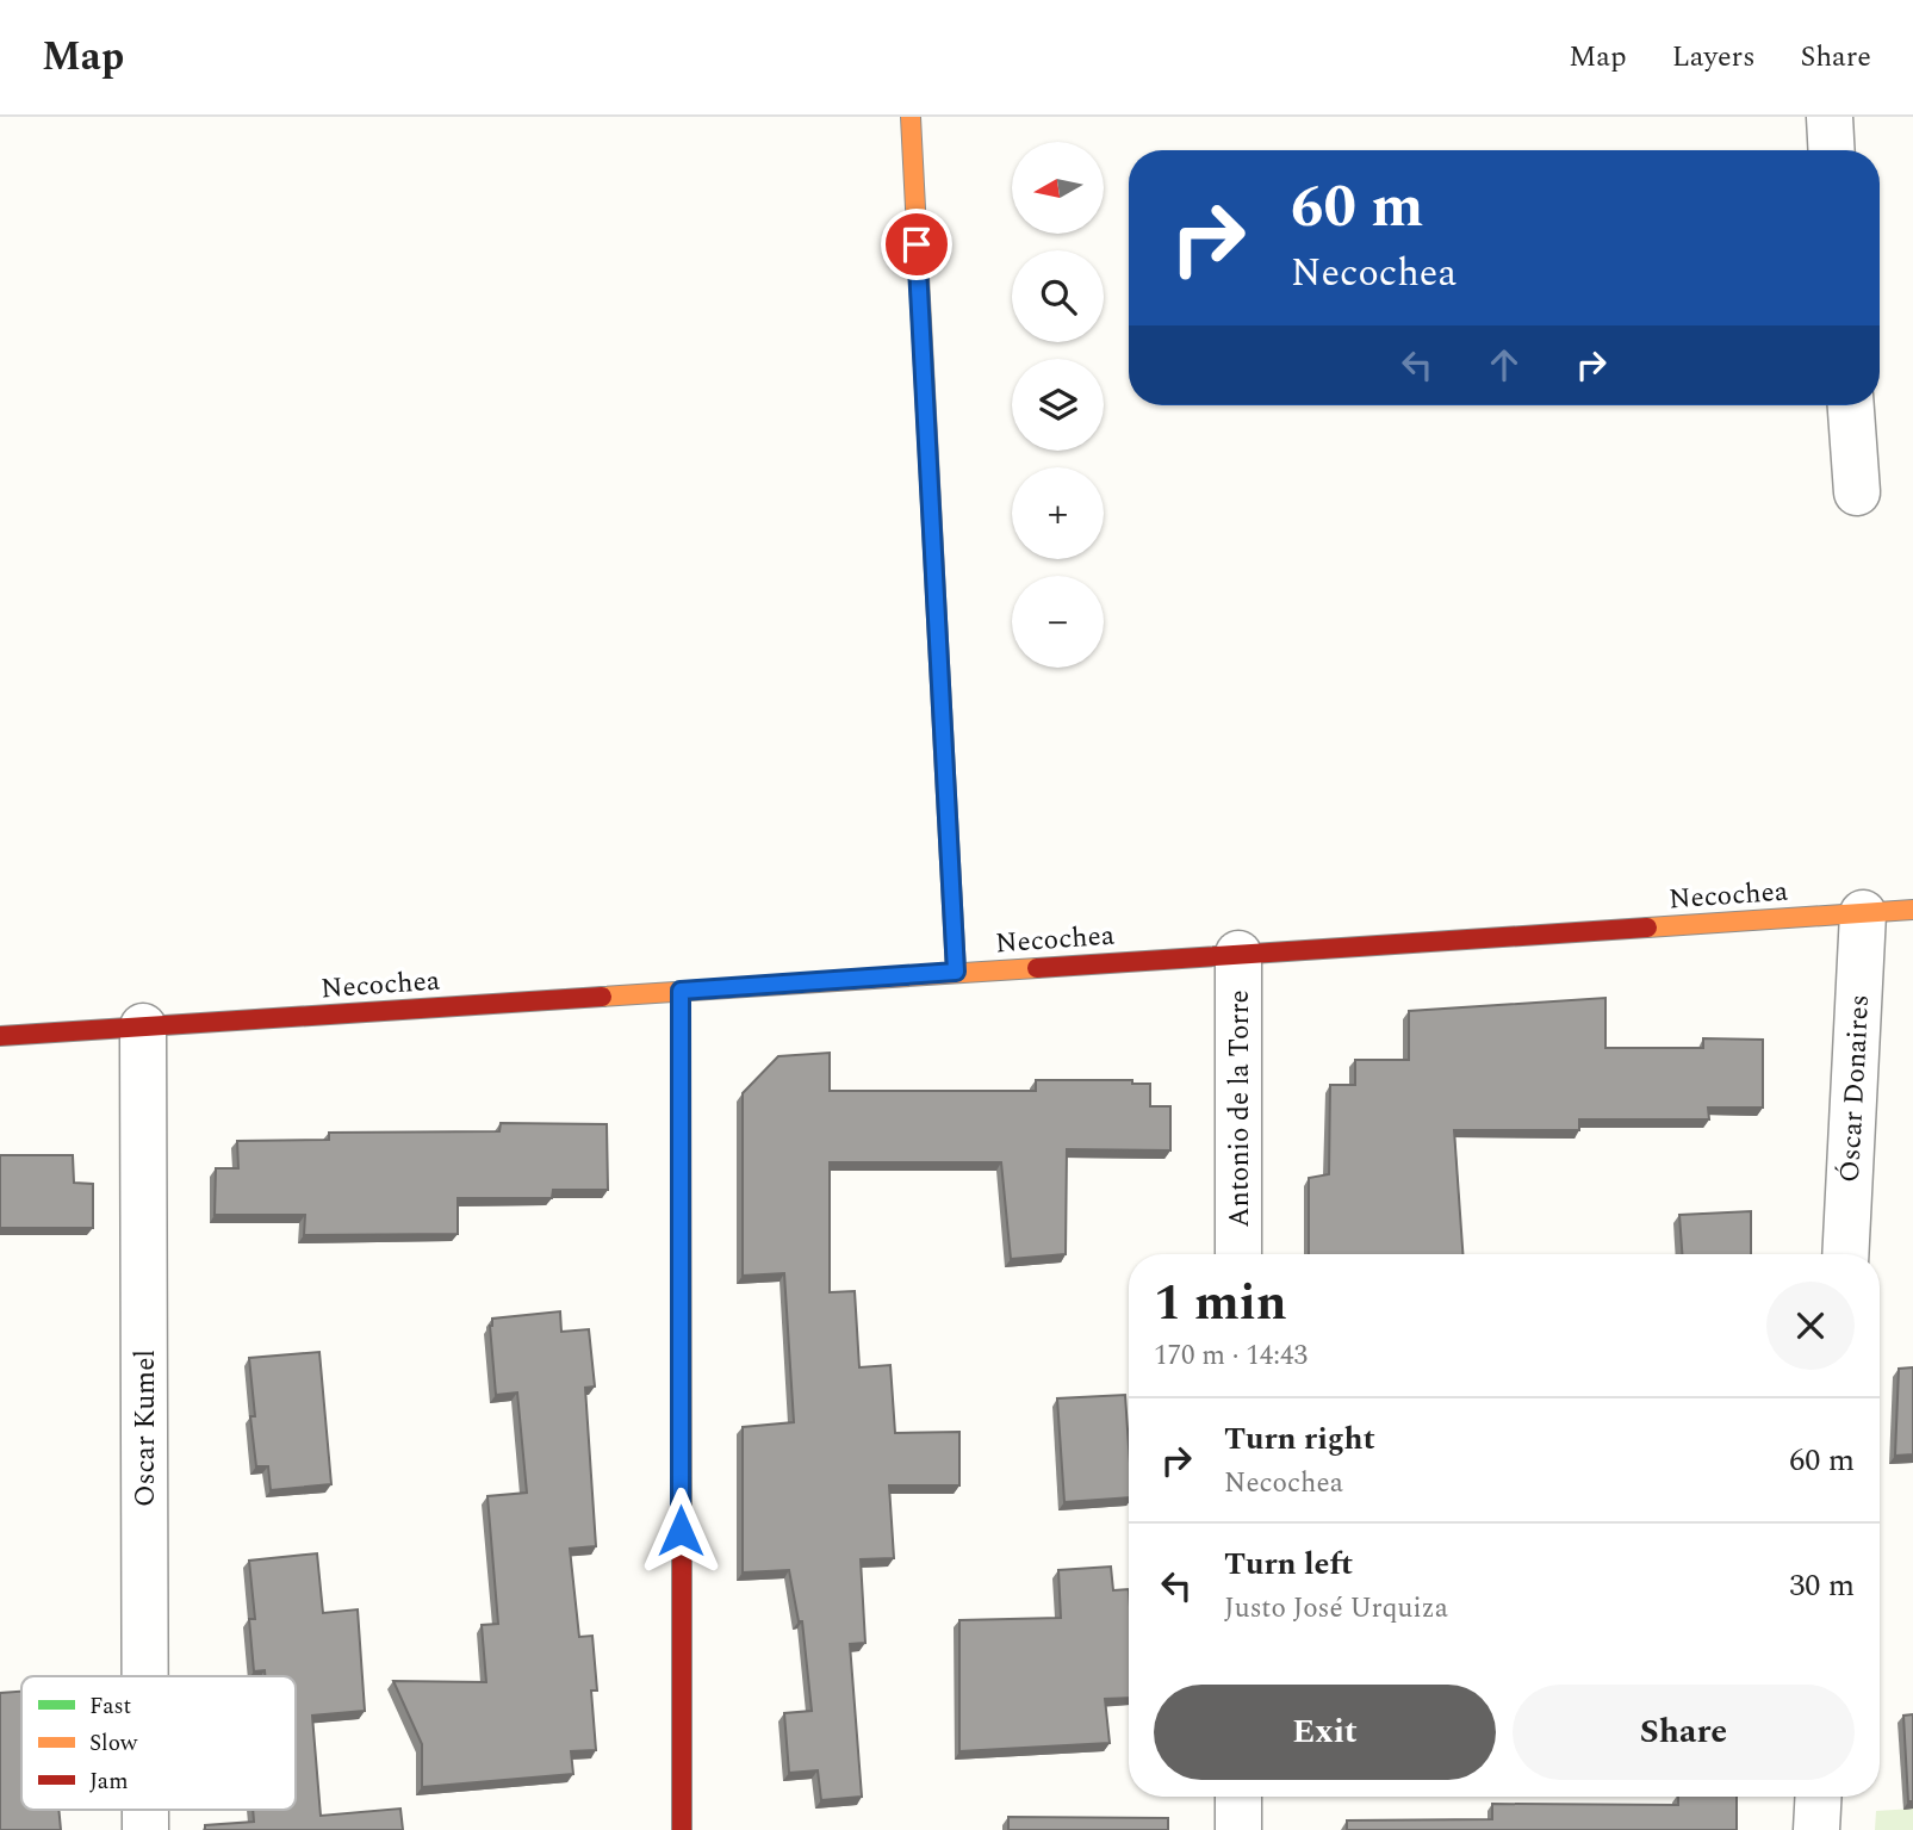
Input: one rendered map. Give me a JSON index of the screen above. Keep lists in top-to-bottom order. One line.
{"streets":{"main road":["Necochea"],"street":["Óscar Donaires","Antonio de la Torre","Oscar Kumel"]},"crossings":[["Necochea","Óscar Donaires"],["Necochea","Antonio de la Torre"],["Necochea","Oscar Kumel"]],"legend":["Fast","Slow","Jam"],"north":"left","page":{"header":"Map","nav":["Map","Layers","Share"],"map_buttons":["+","−"],"turn":["60 m","Necochea"],"heading":["1 min","170 m · 14:43"],"list":[{"name":"Turn right","note":"Necochea","value":"60 m"},{"name":"Turn left","note":"Justo José Urquiza","value":"30 m"}],"buttons":["Exit","Share"]}}
